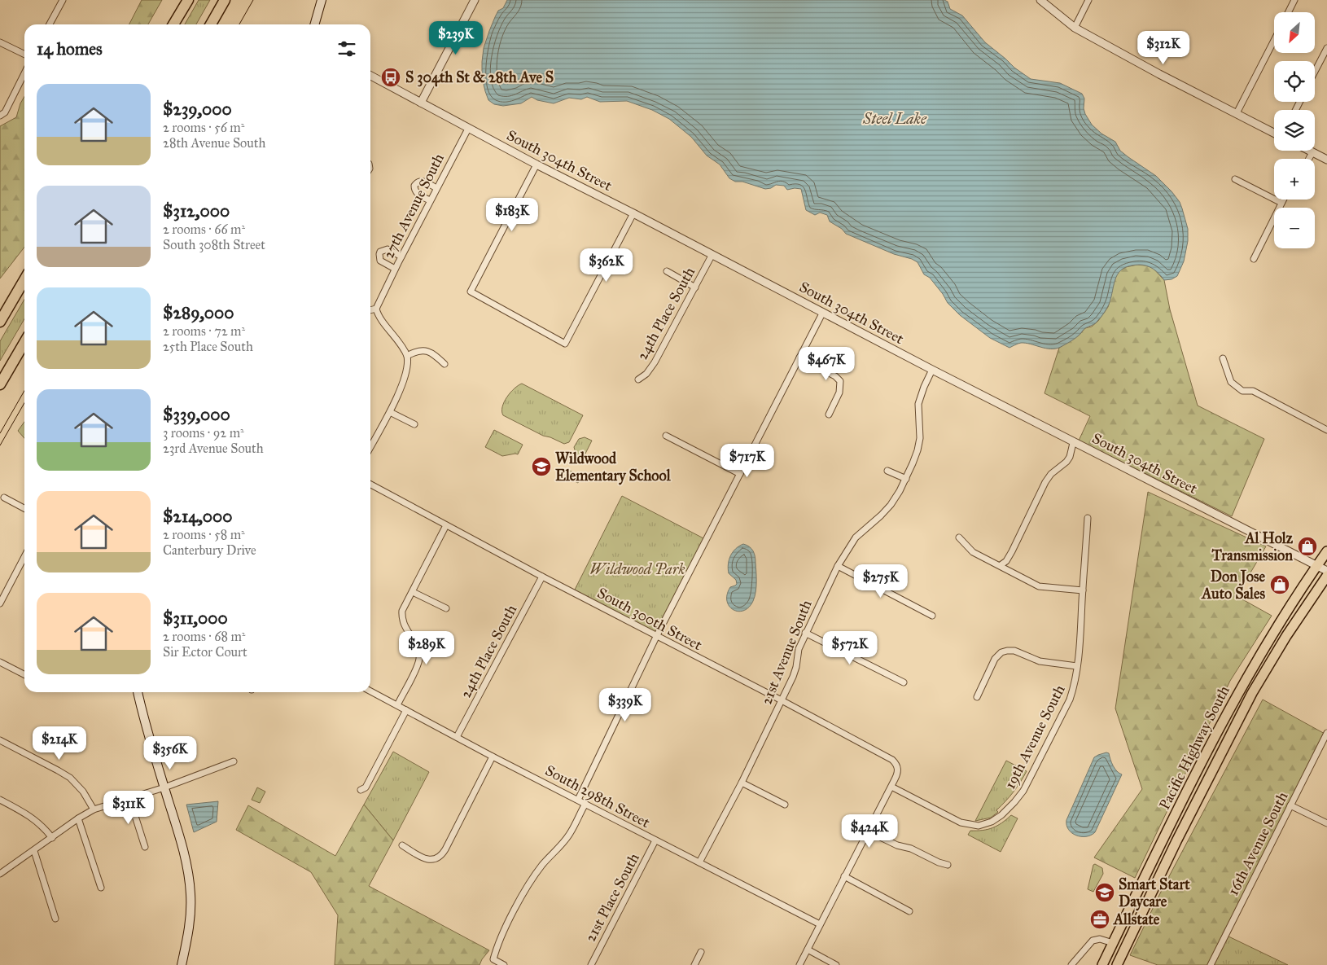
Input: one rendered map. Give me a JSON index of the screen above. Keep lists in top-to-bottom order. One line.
{"streets":{"main road":["Pacific Highway South"],"street":["South 304th Street","27th Avenue South","24th Place South","South 300th Street","21st Avenue South","19th Avenue South","South 298th Street","16th Avenue South","21st Place South"]},"crossings":[["South 304th Street","27th Avenue South"],["South 304th Street","24th Place South"],["South 304th Street","21st Avenue South"],["South 304th Street","Pacific Highway South"],["24th Place South","South 300th Street"],["24th Place South","South 298th Street"],["South 300th Street","21st Avenue South"],["South 300th Street","19th Avenue South"],["21st Avenue South","South 298th Street"],["South 298th Street","21st Place South"]],"water":["Steel Lake"],"parks":["Wildwood Park"],"places":{"bus stop":["S 304th St & 28th Ave S"],"school or university":["Wildwood Elementary School","Smart Start Daycare"],"shop":["Al Holz Transmission","Don Jose Auto Sales"],"office":["Allstate"]},"north":"bottom left","page":{"map_buttons":["+","−"],"price":["$239K","$312K","$183K","$362K","$467K","$717K","$275K","$289K","$572K","$339K","$214K","$356K","$311K","$424K"],"heading":"14 homes","list":[{"name":"$239,000","note":"2 rooms · 56 m² · 28th Avenue South"},{"name":"$312,000","note":"2 rooms · 66 m² · South 308th Street"},{"name":"$289,000","note":"2 rooms · 72 m² · 25th Place South"},{"name":"$339,000","note":"3 rooms · 92 m² · 23rd Avenue South"},{"name":"$214,000","note":"2 rooms · 58 m² · Canterbury Drive"},{"name":"$311,000","note":"2 rooms · 68 m² · Sir Ector Court"}]}}
